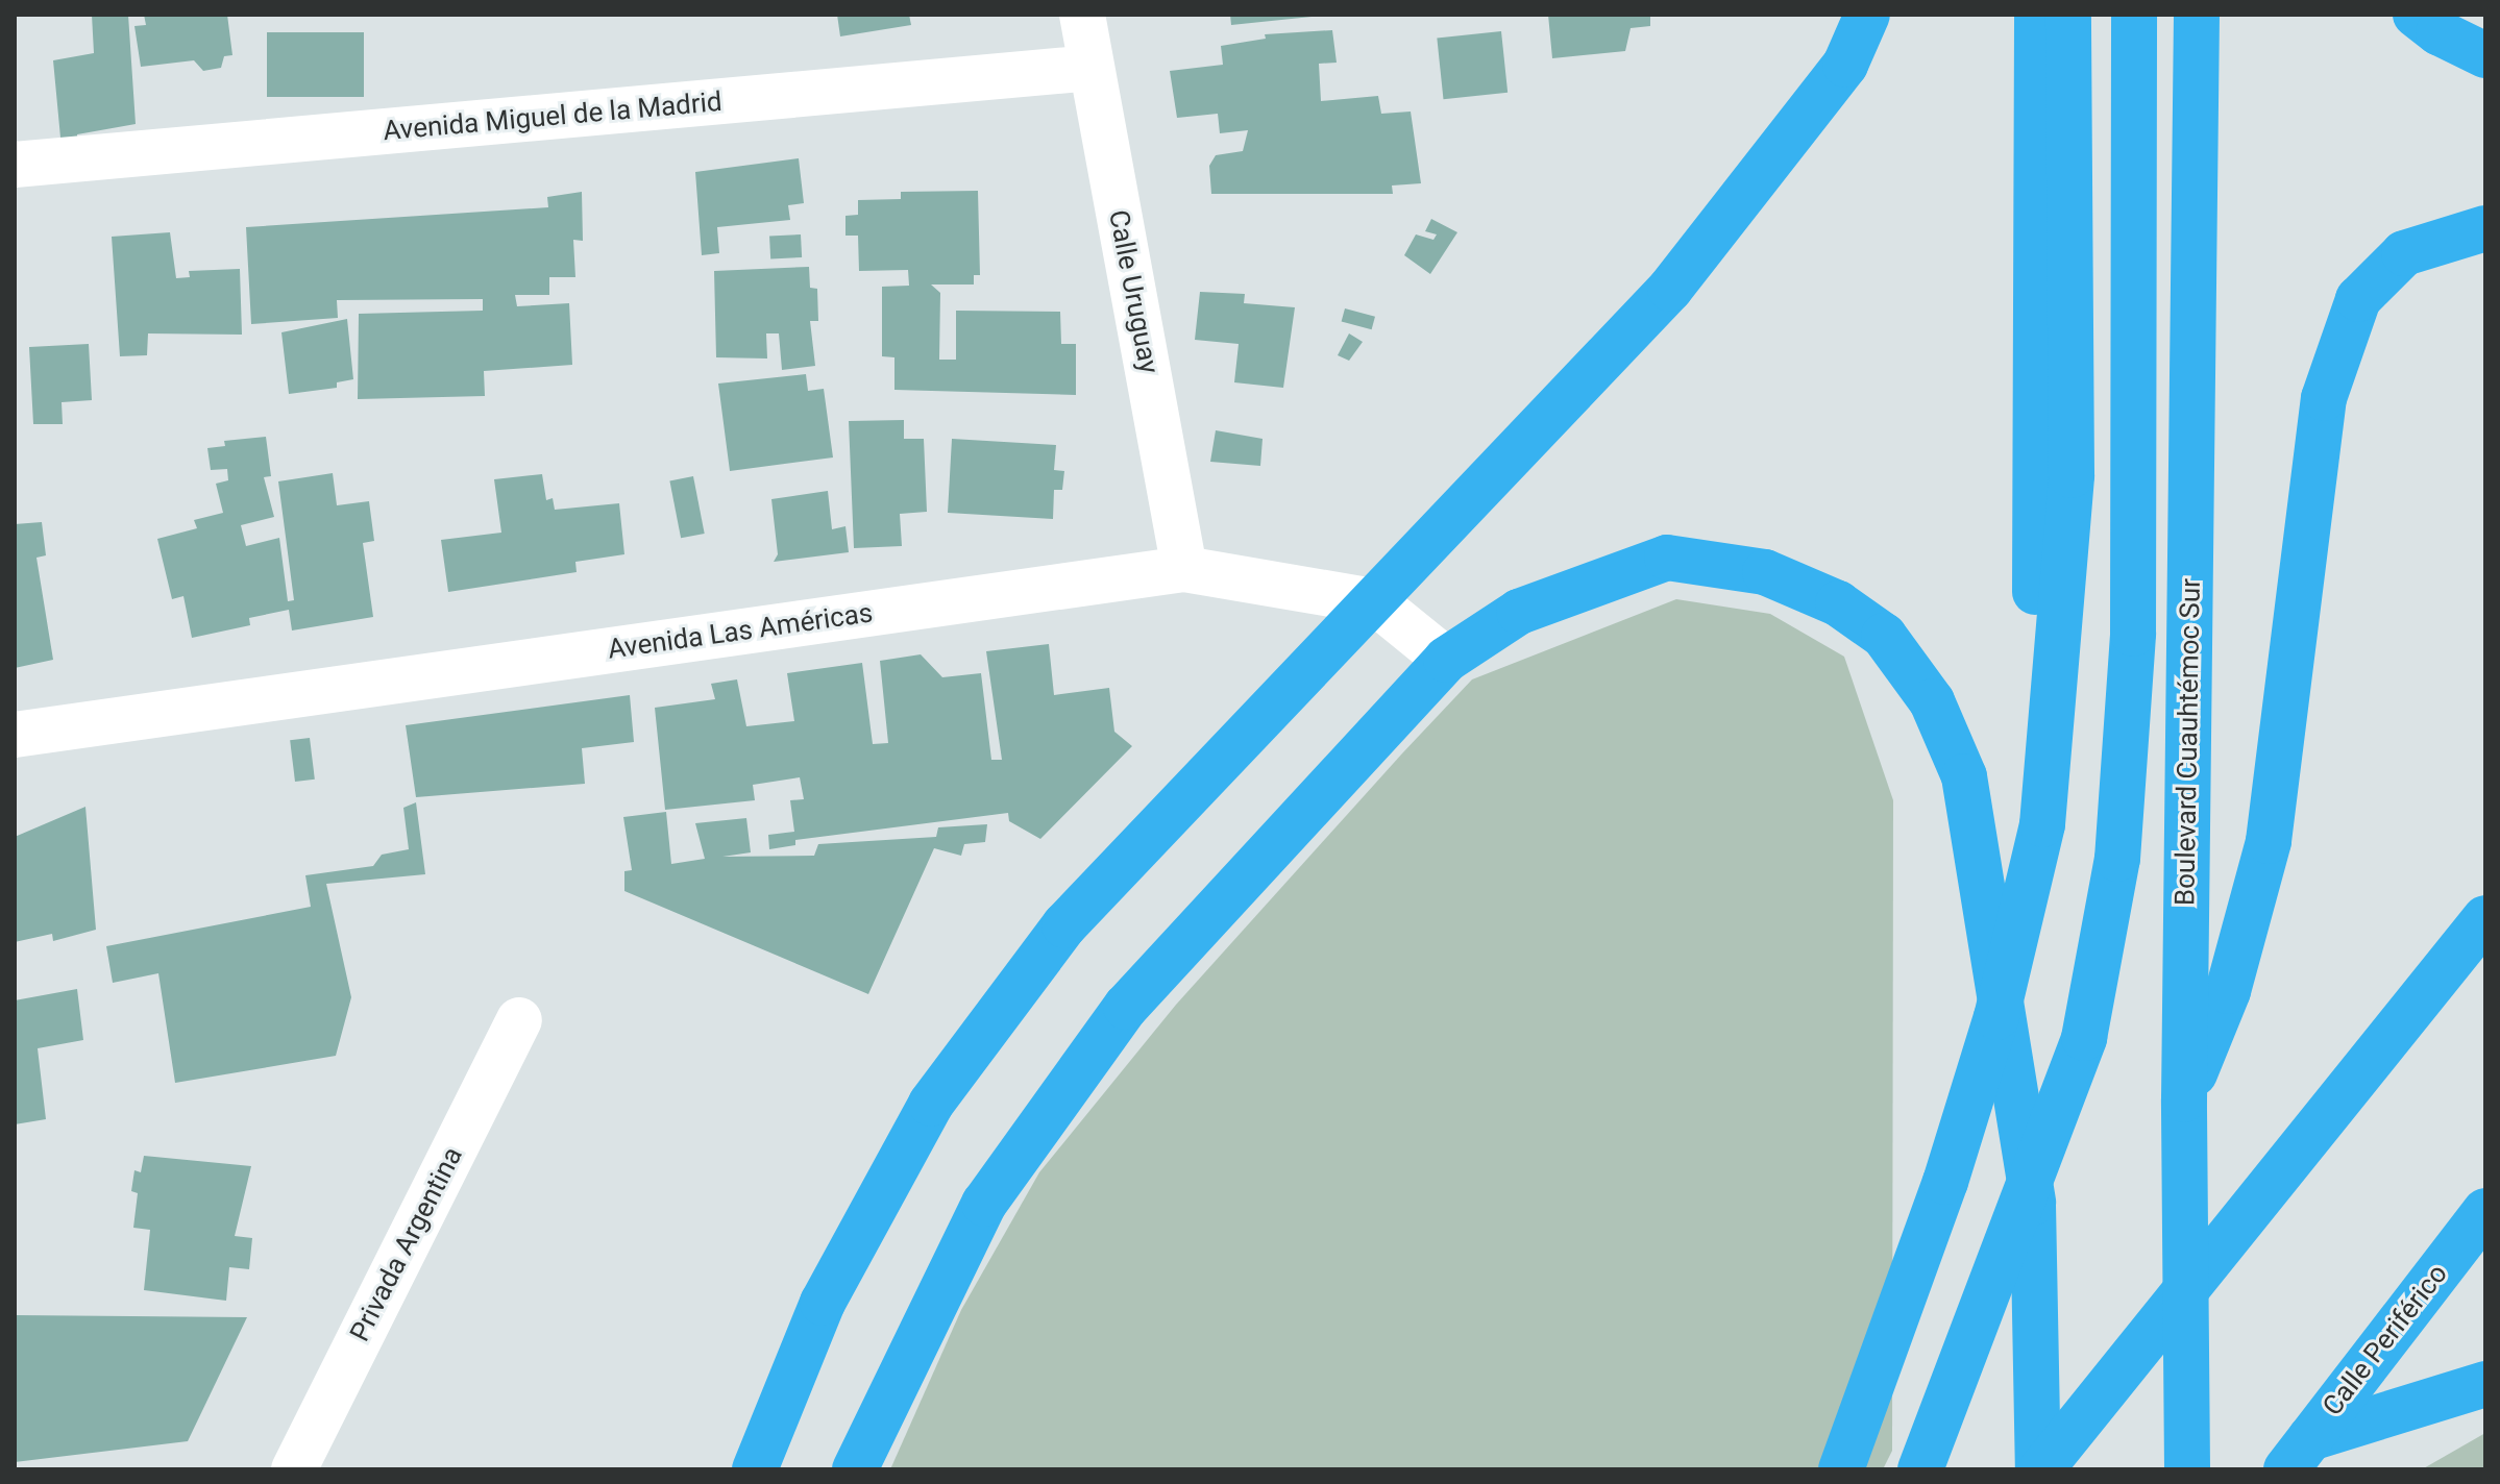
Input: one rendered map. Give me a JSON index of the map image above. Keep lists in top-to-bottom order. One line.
{"streets":{"highway":["Boulevard Cuauhtémoc Sur","Calle Periférico"],"street":["Avenida Miguel de la Madrid","Calle Uruguay","Avenida Las Américas","Privada Argentina"]},"crossings":[["Avenida Miguel de la Madrid","Calle Uruguay"],["Calle Uruguay","Avenida Las Américas"]]}
